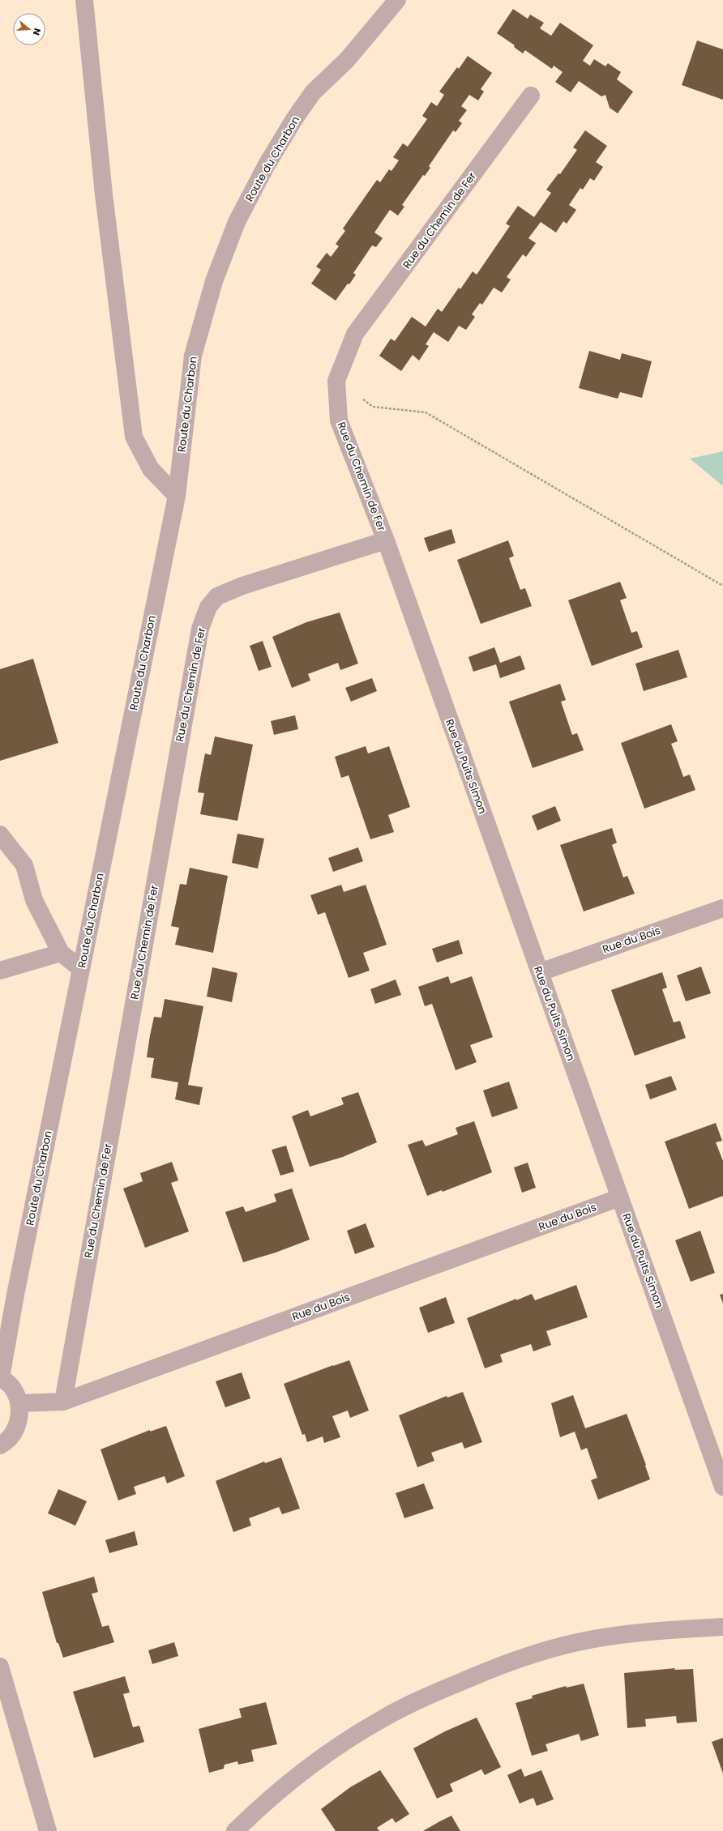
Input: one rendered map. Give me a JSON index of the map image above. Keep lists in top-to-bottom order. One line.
{"streets":{"street":["Route du Charbon","Rue du Chemin de Fer","Rue du Puits Simon","Rue du Bois"]},"crossings":[["Rue du Chemin de Fer","Rue du Puits Simon"],["Rue du Chemin de Fer","Rue du Bois"],["Rue du Puits Simon","Rue du Bois"]],"north":"right"}
